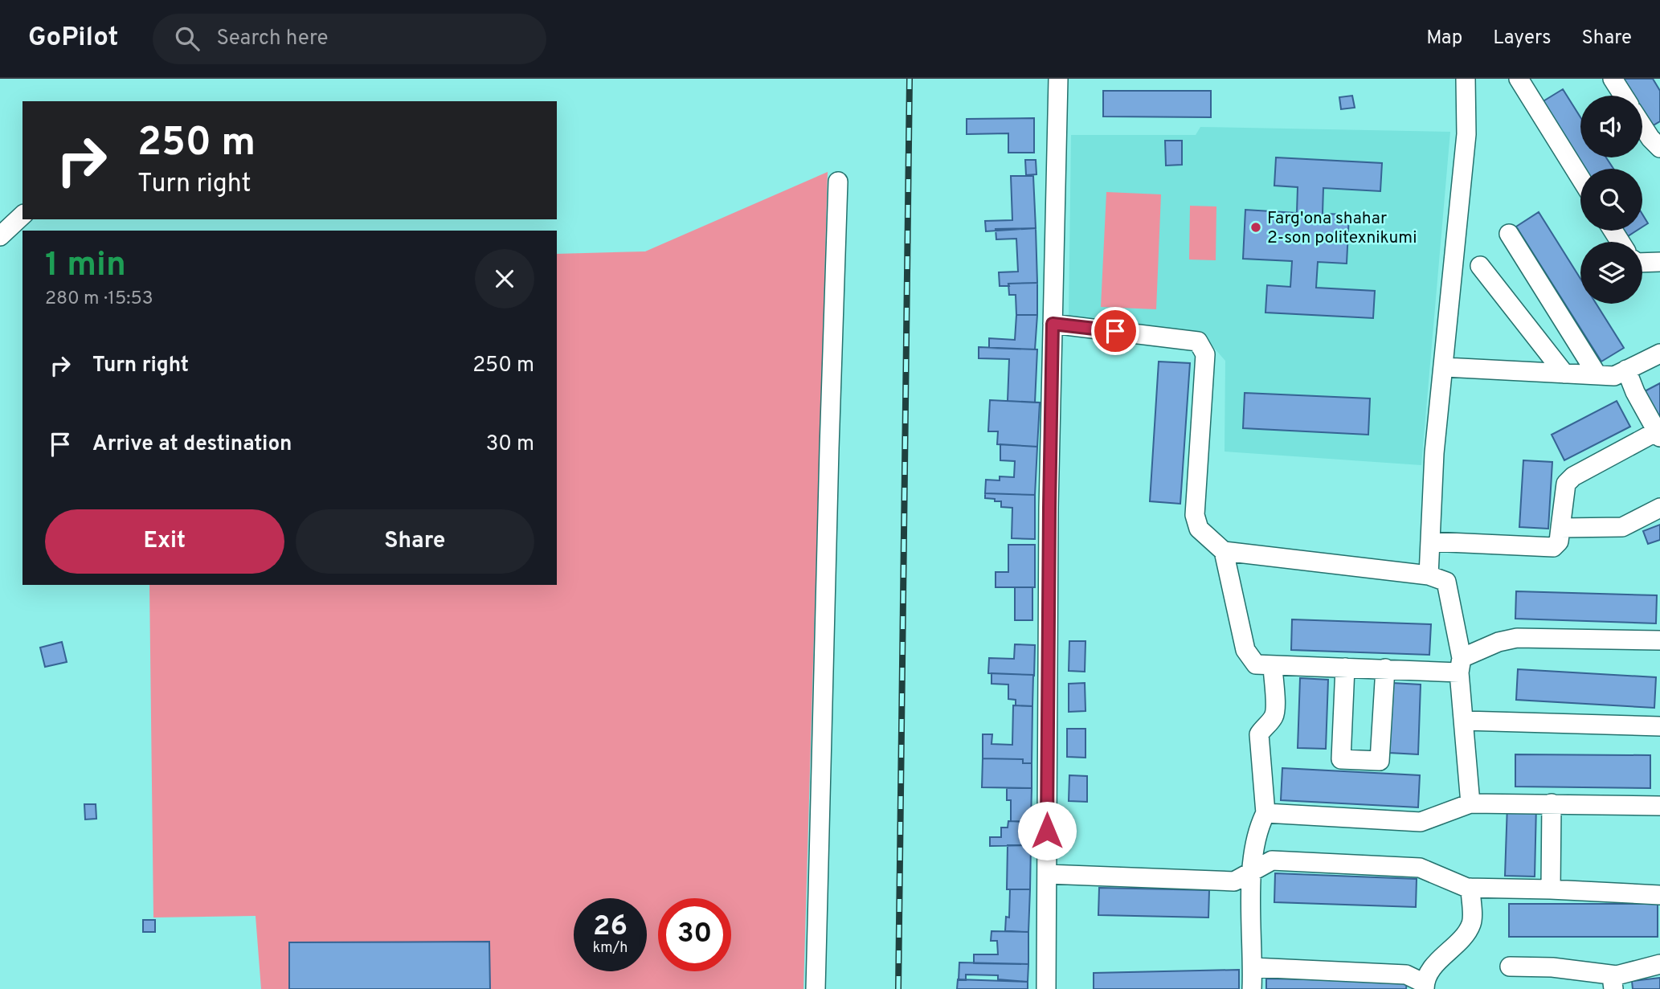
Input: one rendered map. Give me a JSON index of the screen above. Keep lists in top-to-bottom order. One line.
{"places":["Farg'ona shahar 2-son politexnikumi"],"page":{"header":"GoPilot","search":"Search here","nav":["Map","Layers","Share"],"turn":["250 m","Turn right"],"heading":["1 min","280 m · 15:53"],"list":[{"name":"Turn right","value":"250 m"},{"name":"Arrive at destination","value":"30 m"}],"buttons":["Exit","Share"],"speed":"26 km/h","limit":"30"}}
